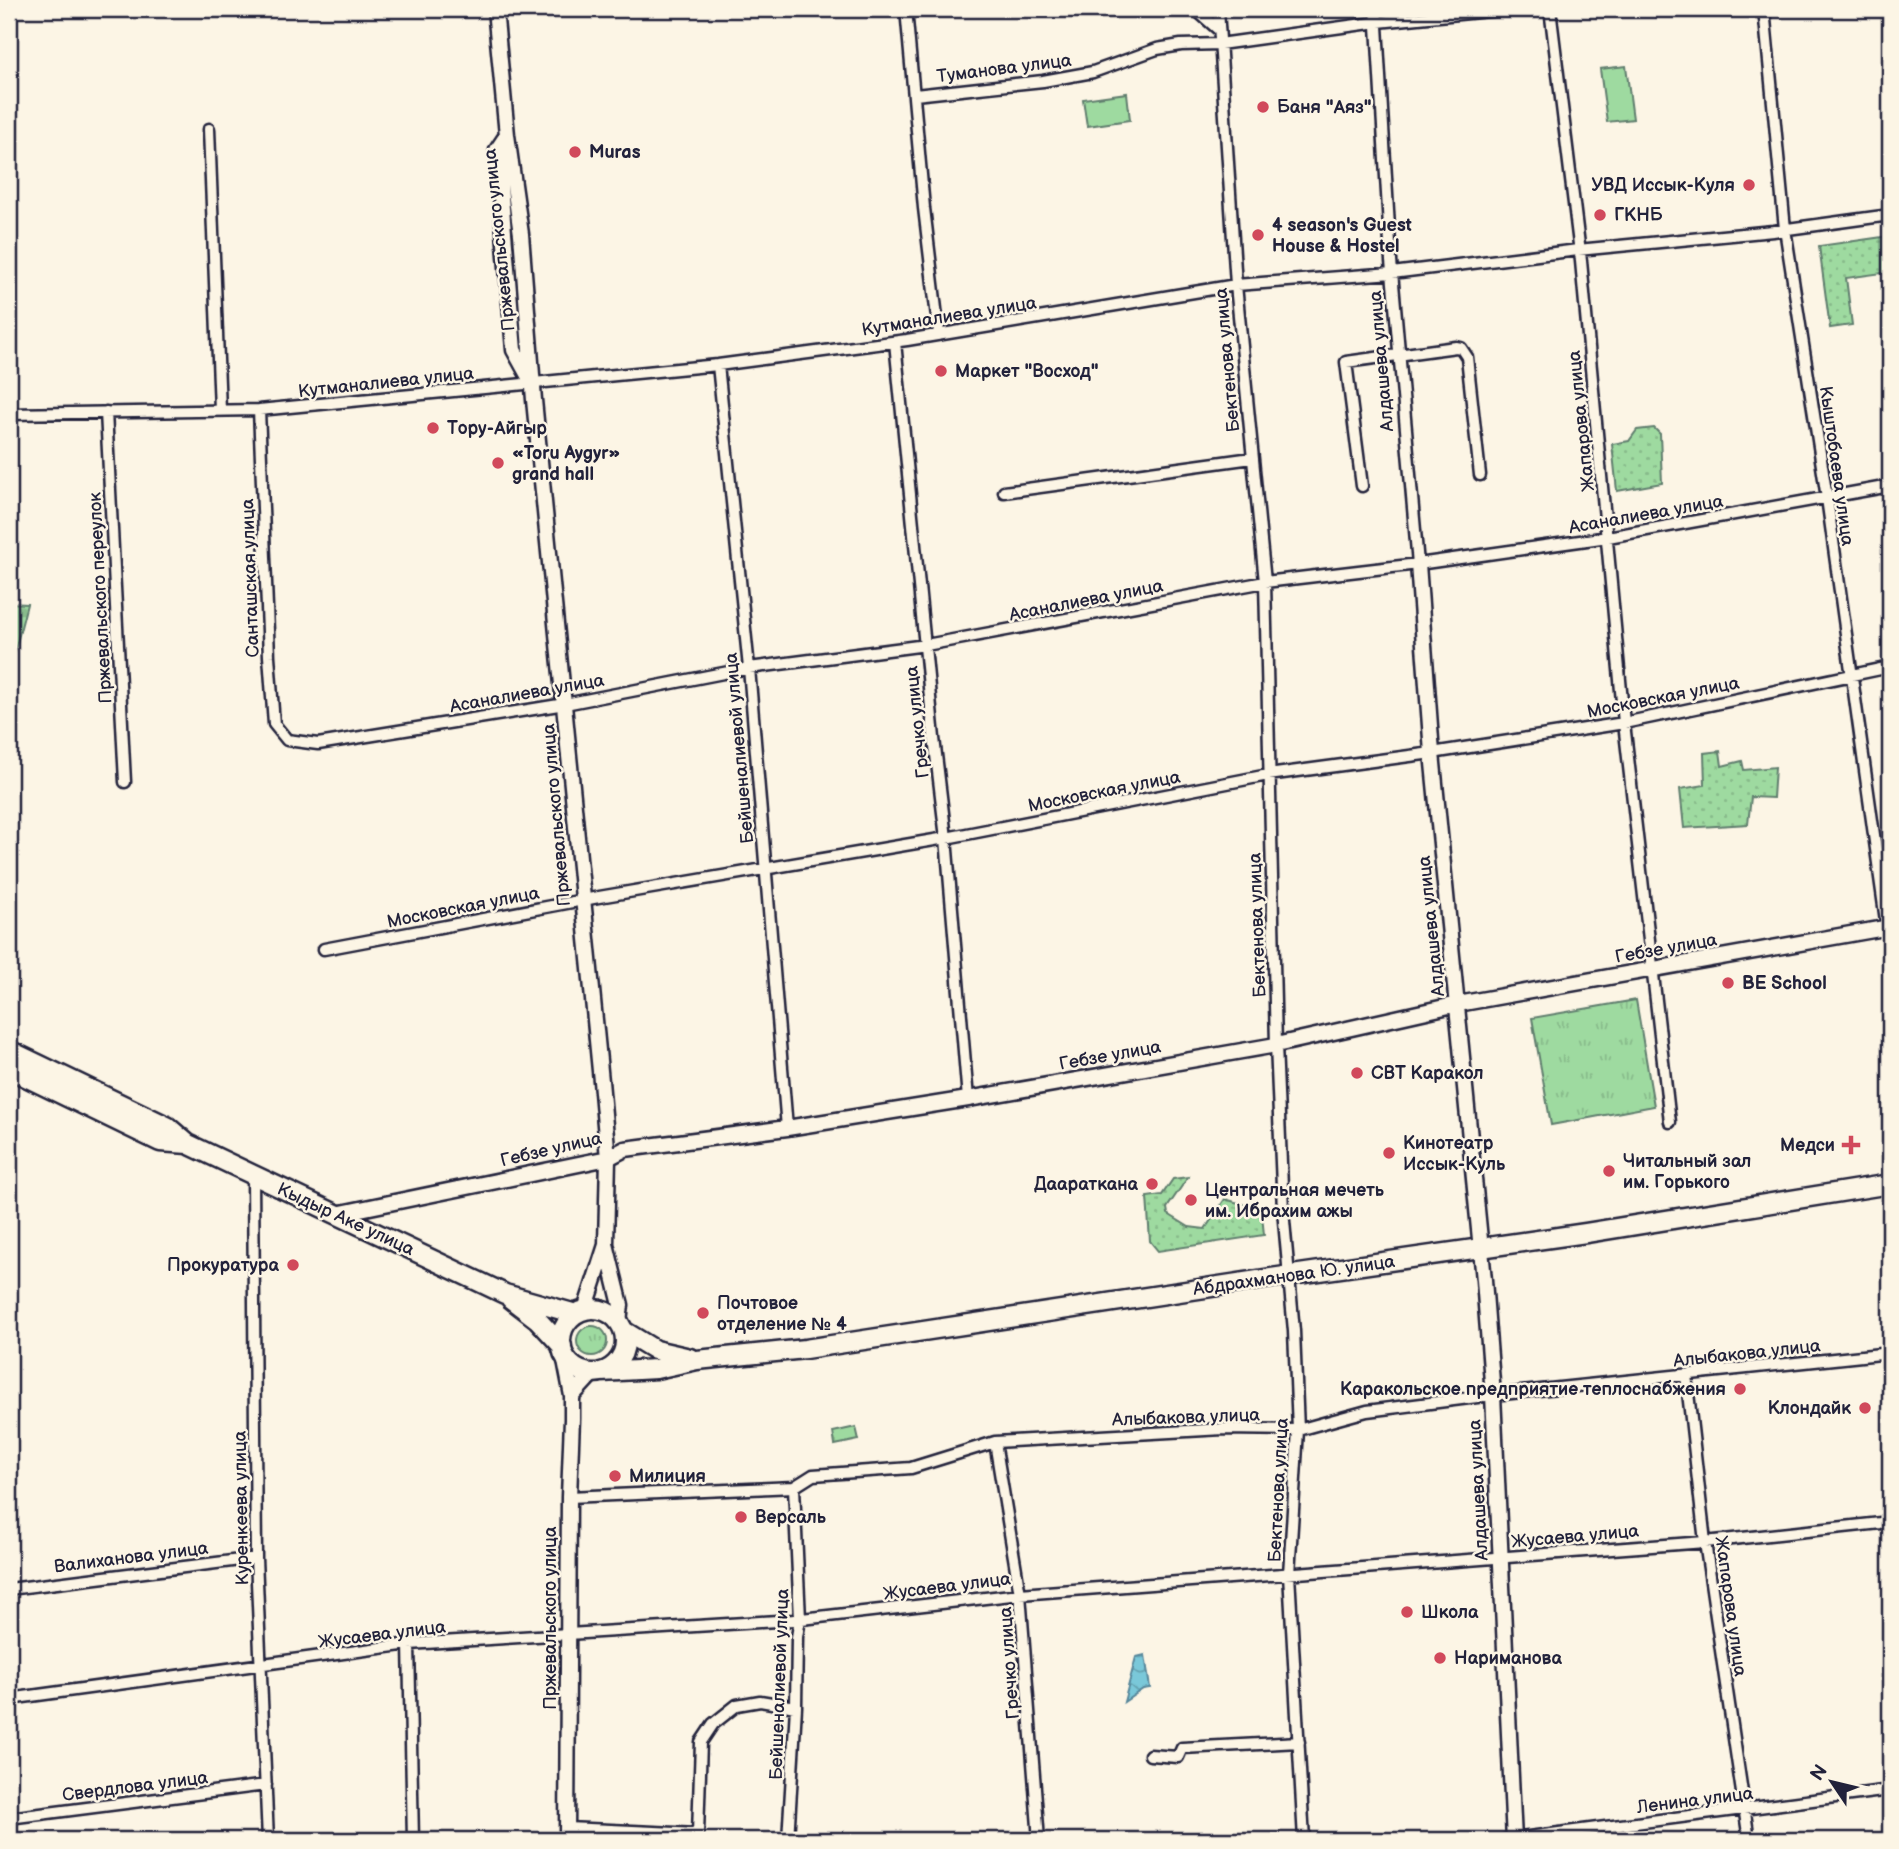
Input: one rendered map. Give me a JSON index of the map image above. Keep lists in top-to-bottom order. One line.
{"streets":{"highway":["Кыдыр Аке улица","Абдрахманова Ю. улица"],"main road":["Пржевальского улица","Алдашева улица","Гебзе улица"],"street":["Туманова улица","Кутманалиева улица","Бектенова улица","Жапарова улица","Кыштобаева улица","Асаналиева улица","Санташская улица","Пржевальского переулок","Московская улица","Гречко улица","Бейшеналиевой улица","Алыбакова улица","Куренкеева улица","Жусаева улица","Валиханова улица","Свердлова улица","Ленина улица"]},"crossings":[["Туманова улица","Бектенова улица"],["Туманова улица","Алдашева улица"],["Пржевальского улица","Кутманалиева улица"],["Пржевальского улица","Асаналиева улица"],["Пржевальского улица","Московская улица"],["Пржевальского улица","Гебзе улица"],["Пржевальского улица","Кыдыр Аке улица"],["Пржевальского улица","Абдрахманова Ю. улица"],["Пржевальского улица","Алыбакова улица"],["Пржевальского улица","Жусаева улица"],["Кутманалиева улица","Бектенова улица"],["Кутманалиева улица","Алдашева улица"],["Кутманалиева улица","Жапарова улица"],["Кутманалиева улица","Кыштобаева улица"],["Кутманалиева улица","Санташская улица"],["Кутманалиева улица","Пржевальского переулок"],["Кутманалиева улица","Гречко улица"],["Кутманалиева улица","Бейшеналиевой улица"],["Бектенова улица","Асаналиева улица"],["Бектенова улица","Московская улица"],["Бектенова улица","Гебзе улица"],["Бектенова улица","Абдрахманова Ю. улица"],["Бектенова улица","Алыбакова улица"],["Бектенова улица","Жусаева улица"],["Алдашева улица","Асаналиева улица"],["Алдашева улица","Московская улица"],["Алдашева улица","Гебзе улица"],["Алдашева улица","Абдрахманова Ю. улица"],["Алдашева улица","Алыбакова улица"],["Алдашева улица","Жусаева улица"],["Алдашева улица","Ленина улица"],["Жапарова улица","Асаналиева улица"],["Жапарова улица","Московская улица"],["Жапарова улица","Гебзе улица"],["Жапарова улица","Алыбакова улица"],["Жапарова улица","Жусаева улица"],["Жапарова улица","Ленина улица"],["Кыштобаева улица","Асаналиева улица"],["Кыштобаева улица","Московская улица"],["Кыштобаева улица","Гебзе улица"],["Асаналиева улица","Санташская улица"],["Асаналиева улица","Гречко улица"],["Асаналиева улица","Бейшеналиевой улица"],["Московская улица","Гречко улица"],["Московская улица","Бейшеналиевой улица"],["Гречко улица","Гебзе улица"],["Гречко улица","Алыбакова улица"],["Гречко улица","Жусаева улица"],["Бейшеналиевой улица","Гебзе улица"],["Бейшеналиевой улица","Алыбакова улица"],["Бейшеналиевой улица","Жусаева улица"],["Гебзе улица","Кыдыр Аке улица"],["Кыдыр Аке улица","Абдрахманова Ю. улица"],["Кыдыр Аке улица","Куренкеева улица"],["Куренкеева улица","Жусаева улица"],["Куренкеева улица","Валиханова улица"],["Куренкеева улица","Свердлова улица"]],"places":{"other":["Баня \"Аяз\"","Muras","УВД Иссык-Куля","ГКНБ","4 season's Guest House & Hostel","Маркет \"Восход\"","Тору-Айгыр","«Toru Aygyr» grand hall","BE School","СВТ Каракол","Кинотеатр Иссык-Куль","Читальный зал им. Горького","Даараткана","Центральная мечеть им. Ибрахим ажы","Прокуратура","Почтовое отделение № 4","Каракольское предприятие теплоснабжения","Клондайк","Милиция","Версаль","Школа","Нариманова"],"health":["Медси"]},"north":"top left"}
